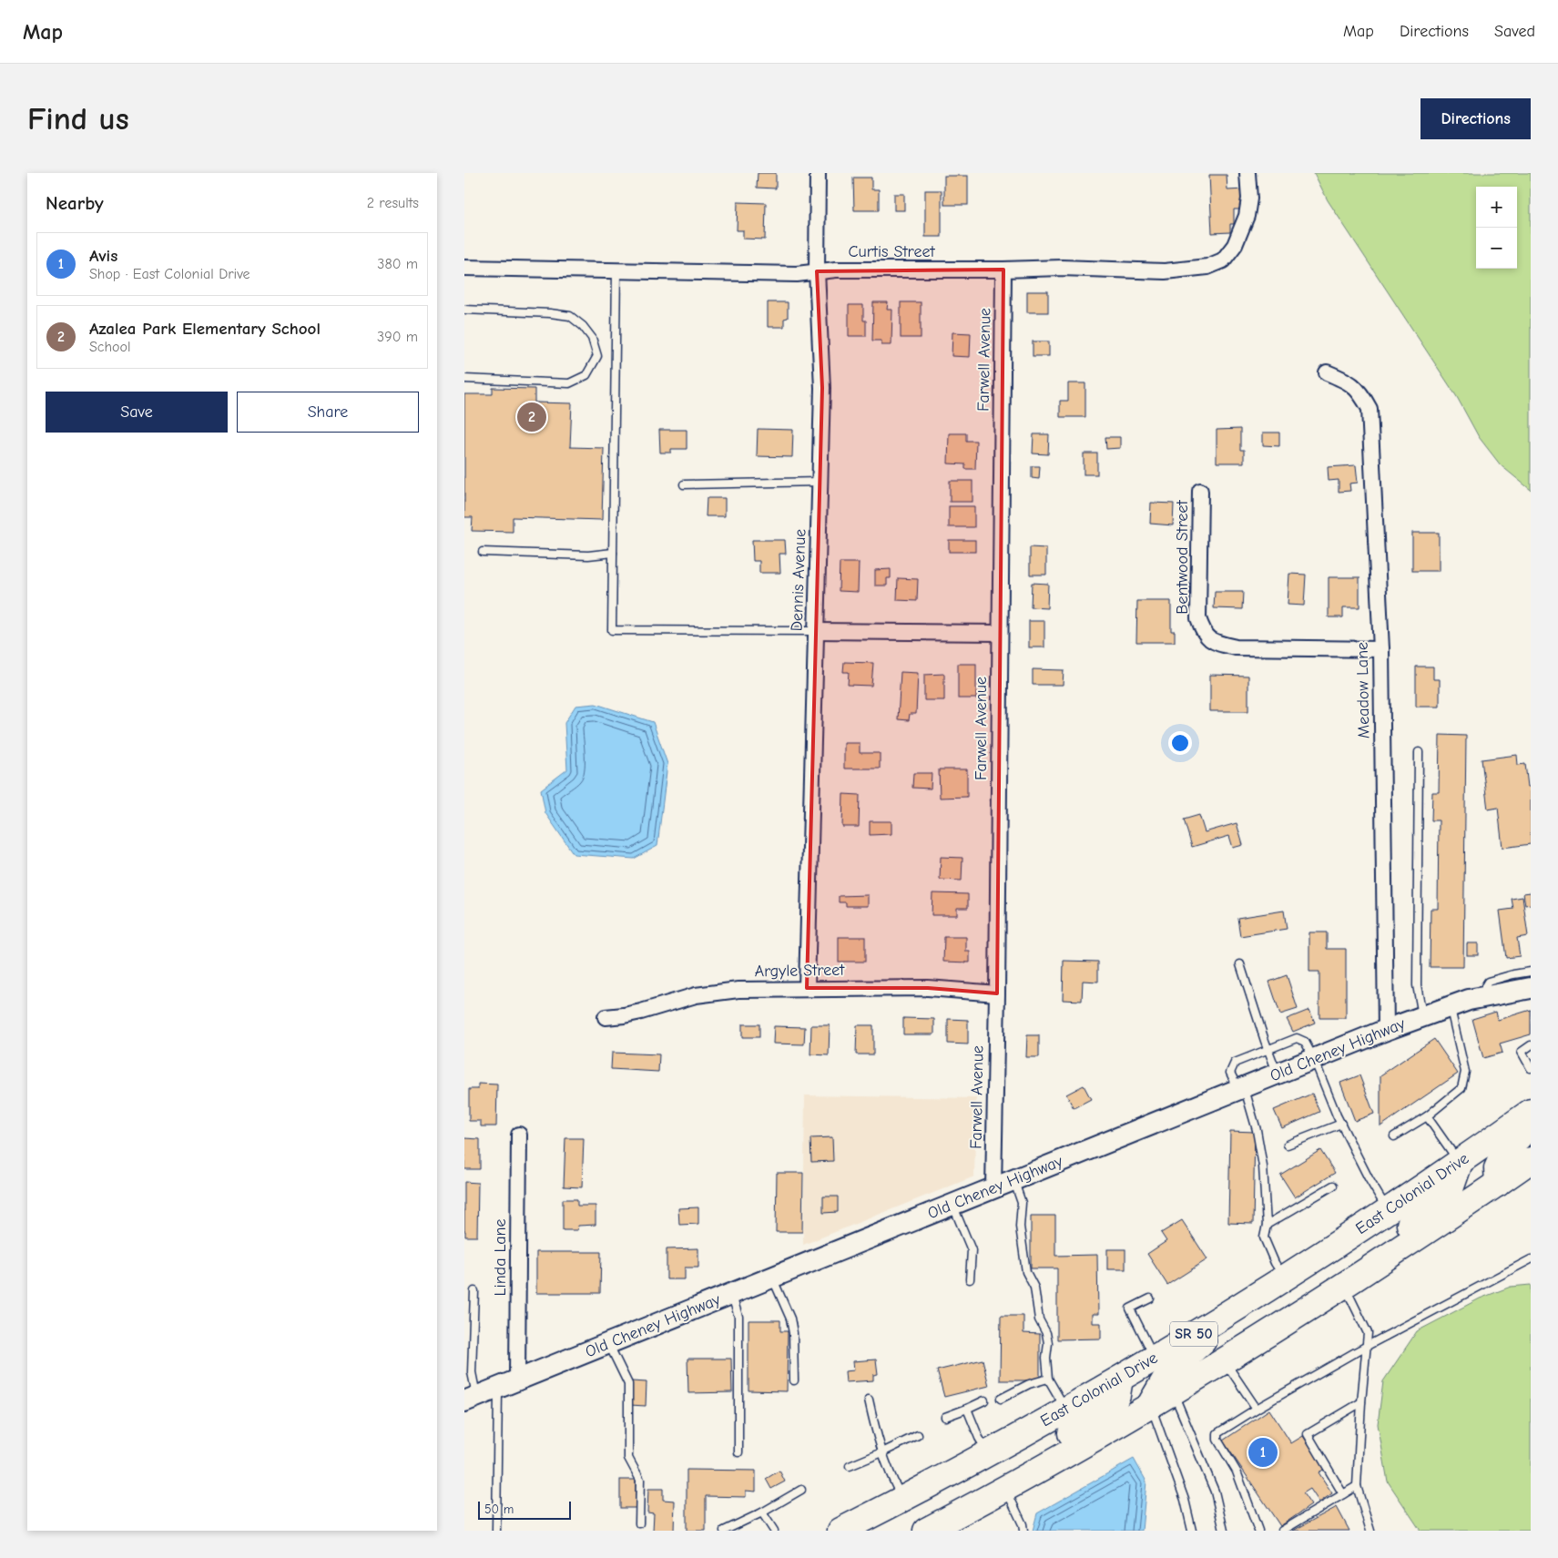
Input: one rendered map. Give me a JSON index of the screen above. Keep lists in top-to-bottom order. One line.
{"streets":{"highway":["East Colonial Drive","SR 50"],"street":["Curtis Street","Farwell Avenue","Bentwood Street","Dennis Avenue","Meadow Lane","Argyle Street","Old Cheney Highway","Linda Lane"]},"crossings":[["Curtis Street","Farwell Avenue"],["Curtis Street","Dennis Avenue"],["Farwell Avenue","Argyle Street"],["Farwell Avenue","Old Cheney Highway"],["Bentwood Street","Meadow Lane"],["Dennis Avenue","Argyle Street"],["Meadow Lane","Old Cheney Highway"],["Old Cheney Highway","Linda Lane"]],"scale_bar":"50 m","page":{"header":"Map","nav":["Map","Directions","Saved"],"buttons":["Directions",["Save","Share"]],"title":"Find us","heading":["Nearby","2 results"],"map_buttons":["+","−"],"list":[{"mark":"1","name":"Avis","note":"Shop · East Colonial Drive","value":"380 m"},{"mark":"2","name":"Azalea Park Elementary School","note":"School","value":"390 m"}],"pins":["2","1"],"scale":"50 m"}}
